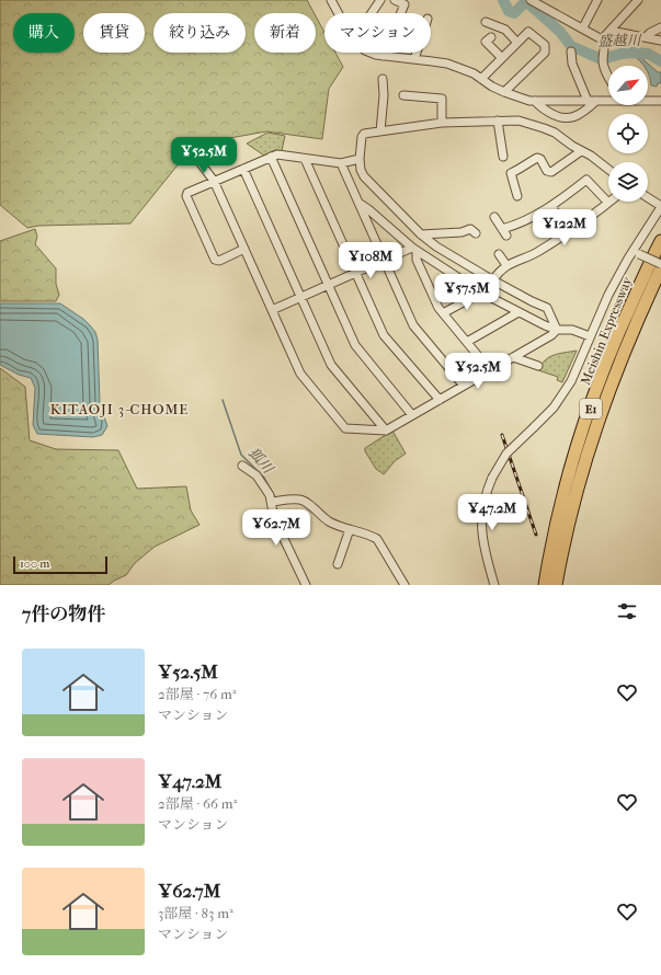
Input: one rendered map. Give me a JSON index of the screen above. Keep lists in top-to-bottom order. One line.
{"streets":{"highway":["Meishin Expressway","E1"]},"districts":["KITAOJI 3-CHOME"],"water":["盛越川","狐川"],"scale_bar":"100 m","north":"top right","page":{"chip":["購入","賃貸","絞り込み","新着","マンション"],"price":["¥52.5M","¥122M","¥108M","¥57.5M","¥52.5M","¥47.2M","¥62.7M"],"scale":"100 m","heading":"7件の物件","list":[{"name":"¥52.5M","note":"2部屋 · 76 m² · マンション"},{"name":"¥47.2M","note":"2部屋 · 66 m² · マンション"},{"name":"¥62.7M","note":"3部屋 · 83 m² · マンション"}]}}
